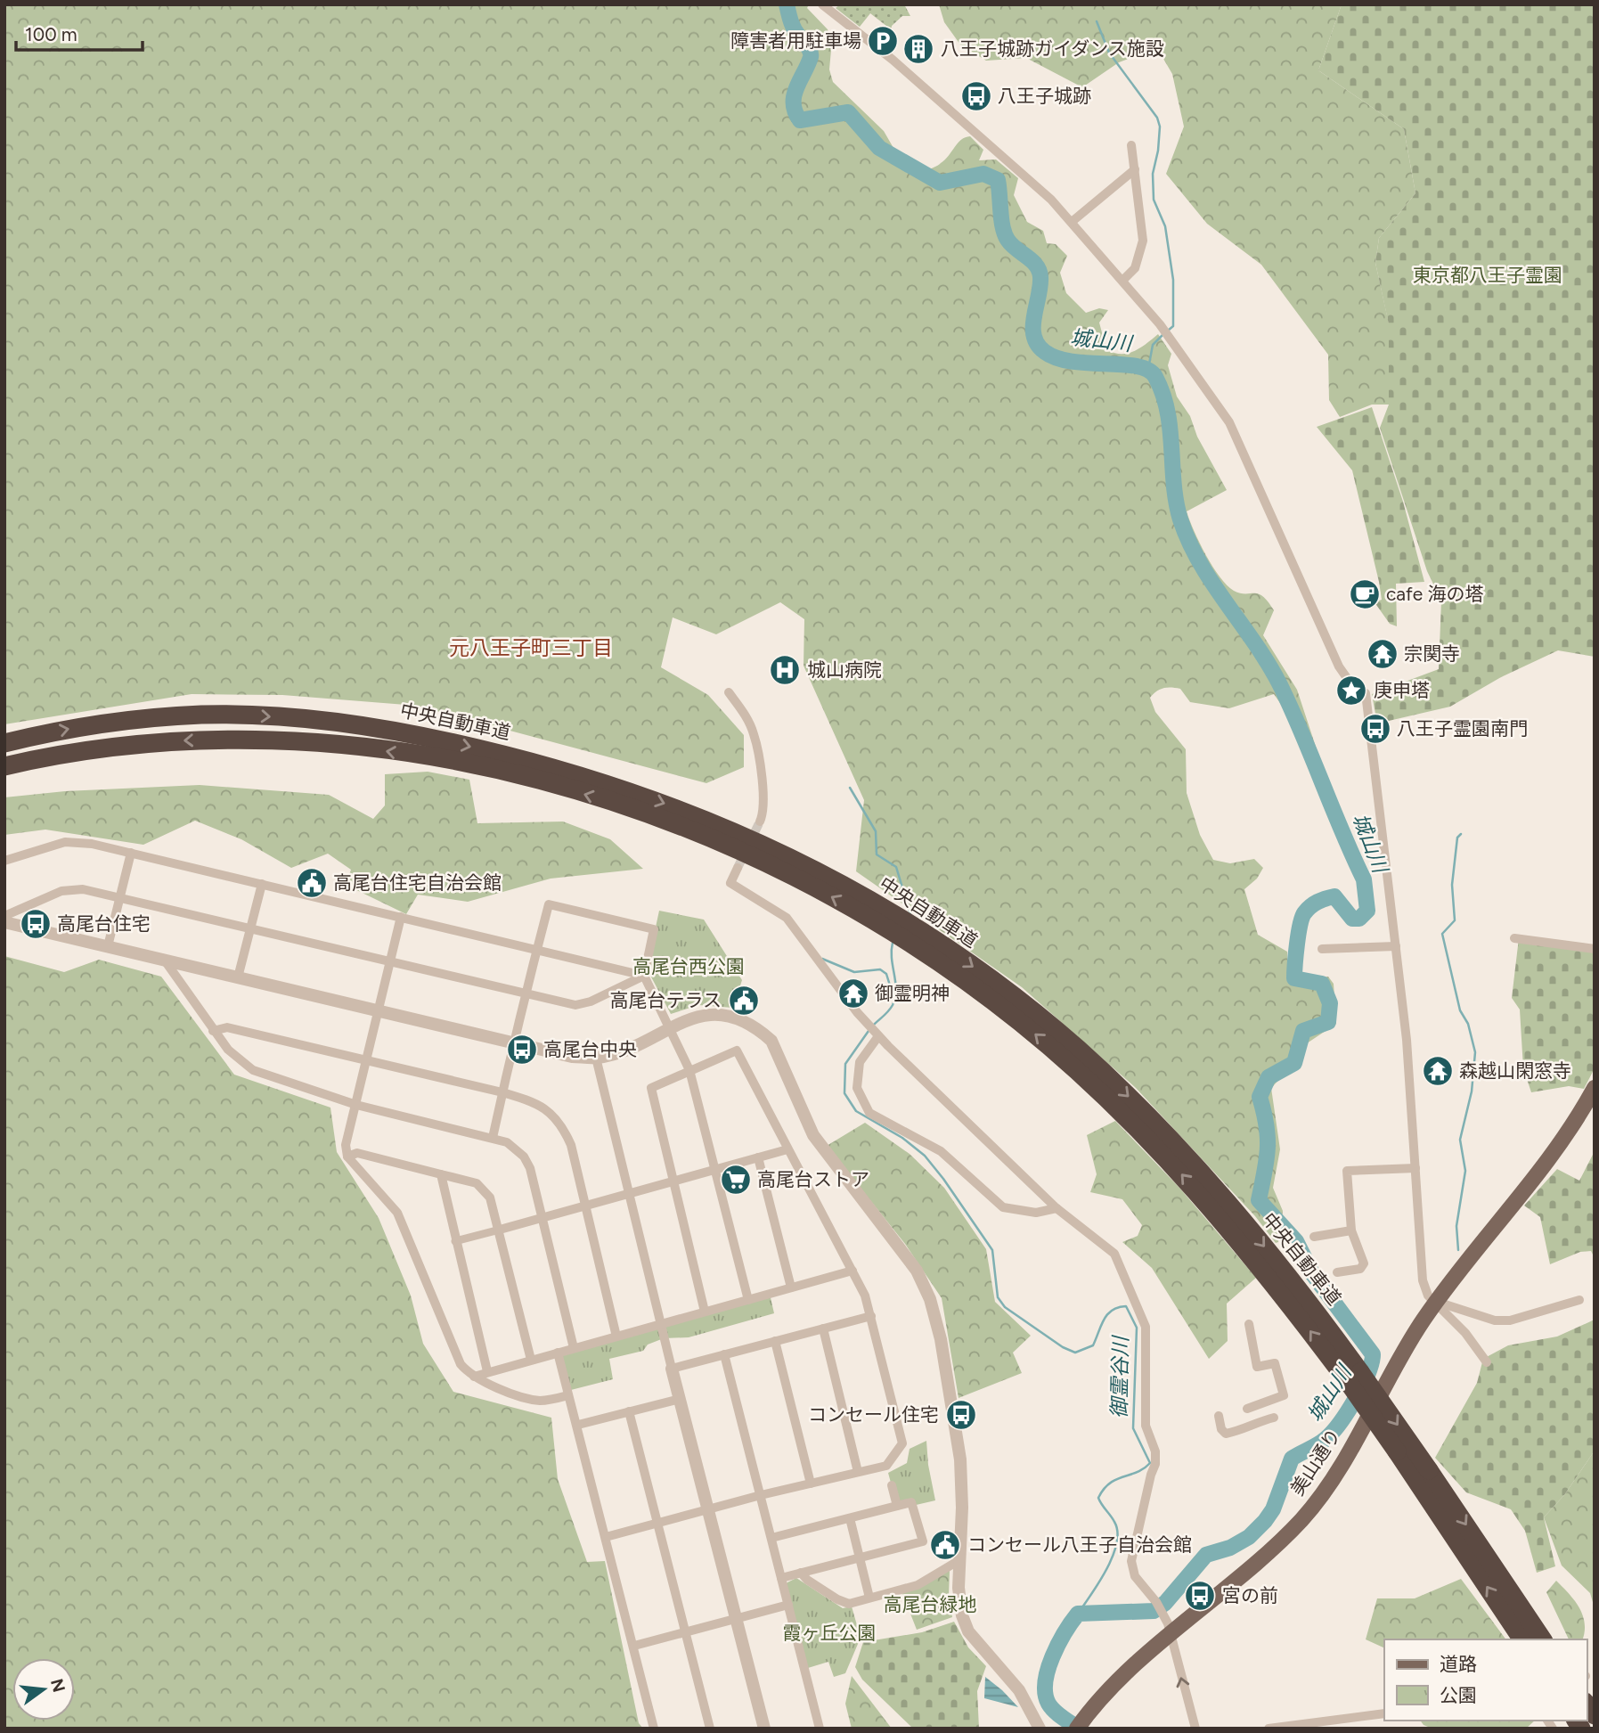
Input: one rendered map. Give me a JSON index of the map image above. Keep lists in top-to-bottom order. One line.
{"streets":{"highway":["中央自動車道"],"main road":["美山通り"]},"districts":["元八王子町三丁目"],"water":["城山川","御霊谷川"],"parks":["東京都八王子霊園","高尾台西公園","高尾台緑地","霞ヶ丘公園"],"places":{"parking":["障害者用駐車場"],"building":["八王子城跡ガイダンス施設"],"bus stop":["八王子城跡","八王子霊園南門","高尾台住宅","高尾台中央","コンセール住宅","宮の前"],"cafe":["cafe 海の塔"],"temple":["宗関寺","御霊明神","森越山閑窓寺"],"hospital":["城山病院"],"place":["庚申塔"],"public building":["高尾台住宅自治会館","高尾台テラス","コンセール八王子自治会館"],"supermarket":["高尾台ストア"]},"legend":["道路","公園"],"scale_bar":"100 m","north":"right"}
